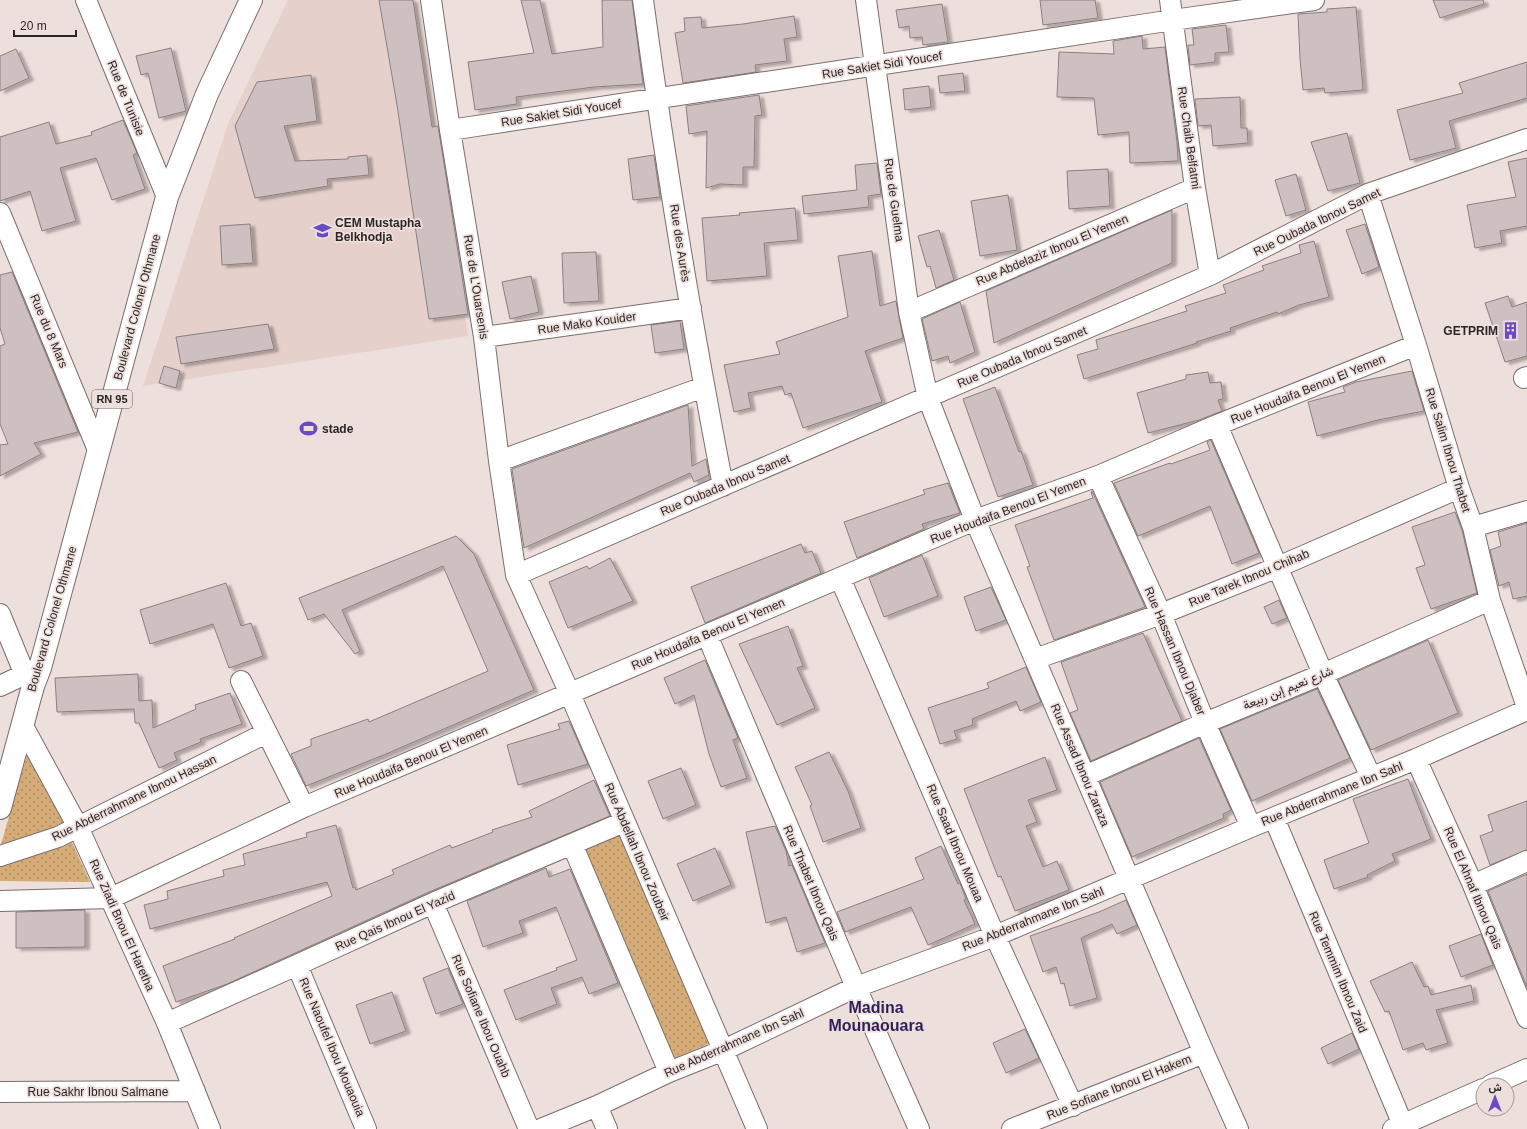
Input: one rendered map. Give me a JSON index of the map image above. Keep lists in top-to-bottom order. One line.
{"streets":{"main road":["Boulevard Colonel Othmane","RN 95"],"street":["Rue Sakiet Sidi Youcef","Rue de Tunisie","Rue Chaib Belfatmi","Rue de Guelma","Rue Oubada Ibnou Samet","Rue des Aurès","Rue Abdelaziz Ibnou El Yemen","Rue de L'Ouarsenis","Rue Mako Kouider","Rue du 8 Mars","Rue Houdaifa Benou El Yemen","Rue Salim Ibnou Thabet","Rue Tarek Ibnou Chihab","Rue Hassan Ibnou Djaber","شارع نعيم إبن ربيعة","Rue Assad Ibnou Zaraza","Rue Abderrahmane Ibn Sahl","Rue Abderrahmane Ibnou Hassan","Rue Saad Ibnou Mouaa","Rue Abdellah Ibnou Zoubeir","Rue Thabet Ibnou Qais","Rue El Ahnaf Ibnou Qais","Rue Qais Ibnou El Yazid","Rue Ziadi Bnou El Haretha","Rue Temmim Ibnou Zaid","Rue Sofiane Ibou Ouahb","Rue Naoufel Ibou Mouaouia","Rue Sofiane Ibnou El Hakem","Rue Sakhr Ibnou Salmane"]},"crossings":[["Rue Sakiet Sidi Youcef","Rue Chaib Belfatmi"],["Rue Sakiet Sidi Youcef","Rue de Guelma"],["Rue Sakiet Sidi Youcef","Rue des Aurès"],["Rue Sakiet Sidi Youcef","Rue de L'Ouarsenis"],["Rue de Tunisie","Boulevard Colonel Othmane"],["Rue Chaib Belfatmi","Rue Oubada Ibnou Samet"],["Rue Chaib Belfatmi","Rue Abdelaziz Ibnou El Yemen"],["Rue de Guelma","Rue Oubada Ibnou Samet"],["Rue de Guelma","Rue Abdelaziz Ibnou El Yemen"],["Rue de Guelma","Rue Assad Ibnou Zaraza"],["Rue Oubada Ibnou Samet","Rue des Aurès"],["Rue Oubada Ibnou Samet","Rue de L'Ouarsenis"],["Rue Oubada Ibnou Samet","Rue Salim Ibnou Thabet"],["Rue Oubada Ibnou Samet","Rue Assad Ibnou Zaraza"],["Rue Oubada Ibnou Samet","Rue Abdellah Ibnou Zoubeir"],["Rue des Aurès","Rue Mako Kouider"],["Rue de L'Ouarsenis","Rue Mako Kouider"],["Rue de L'Ouarsenis","Rue Abdellah Ibnou Zoubeir"],["Boulevard Colonel Othmane","Rue du 8 Mars"],["Boulevard Colonel Othmane","Rue Ziadi Bnou El Haretha"],["Rue Houdaifa Benou El Yemen","Rue Salim Ibnou Thabet"],["Rue Houdaifa Benou El Yemen","Rue Hassan Ibnou Djaber"],["Rue Houdaifa Benou El Yemen","Rue Assad Ibnou Zaraza"],["Rue Houdaifa Benou El Yemen","Rue Saad Ibnou Mouaa"],["Rue Houdaifa Benou El Yemen","Rue Abdellah Ibnou Zoubeir"],["Rue Houdaifa Benou El Yemen","Rue Thabet Ibnou Qais"],["Rue Houdaifa Benou El Yemen","Rue Ziadi Bnou El Haretha"],["Rue Salim Ibnou Thabet","Rue Tarek Ibnou Chihab"],["Rue Salim Ibnou Thabet","شارع نعيم إبن ربيعة"],["Rue Tarek Ibnou Chihab","Rue Hassan Ibnou Djaber"],["Rue Tarek Ibnou Chihab","Rue Assad Ibnou Zaraza"],["Rue Hassan Ibnou Djaber","شارع نعيم إبن ربيعة"],["Rue Hassan Ibnou Djaber","Rue Abderrahmane Ibn Sahl"],["شارع نعيم إبن ربيعة","Rue Assad Ibnou Zaraza"],["Rue Assad Ibnou Zaraza","Rue Abderrahmane Ibn Sahl"],["Rue Assad Ibnou Zaraza","Rue Sofiane Ibnou El Hakem"],["Rue Abderrahmane Ibn Sahl","Rue Saad Ibnou Mouaa"],["Rue Abderrahmane Ibn Sahl","Rue Abdellah Ibnou Zoubeir"],["Rue Abderrahmane Ibn Sahl","Rue Thabet Ibnou Qais"],["Rue Abderrahmane Ibn Sahl","Rue El Ahnaf Ibnou Qais"],["Rue Abderrahmane Ibn Sahl","Rue Temmim Ibnou Zaid"],["Rue Abderrahmane Ibnou Hassan","Rue Ziadi Bnou El Haretha"],["Rue Saad Ibnou Mouaa","Rue Sofiane Ibnou El Hakem"],["Rue Abdellah Ibnou Zoubeir","Rue Qais Ibnou El Yazid"],["Rue Qais Ibnou El Yazid","Rue Ziadi Bnou El Haretha"],["Rue Qais Ibnou El Yazid","Rue Sofiane Ibou Ouahb"],["Rue Qais Ibnou El Yazid","Rue Naoufel Ibou Mouaouia"],["Rue Ziadi Bnou El Haretha","Rue Sakhr Ibnou Salmane"]],"districts":["Madina Mounaouara"],"places":{"school or university":["CEM Mustapha Belkhodja"],"building":["GETPRIM"],"sports":["stade"]},"scale_bar":"20 m","north":"top"}
